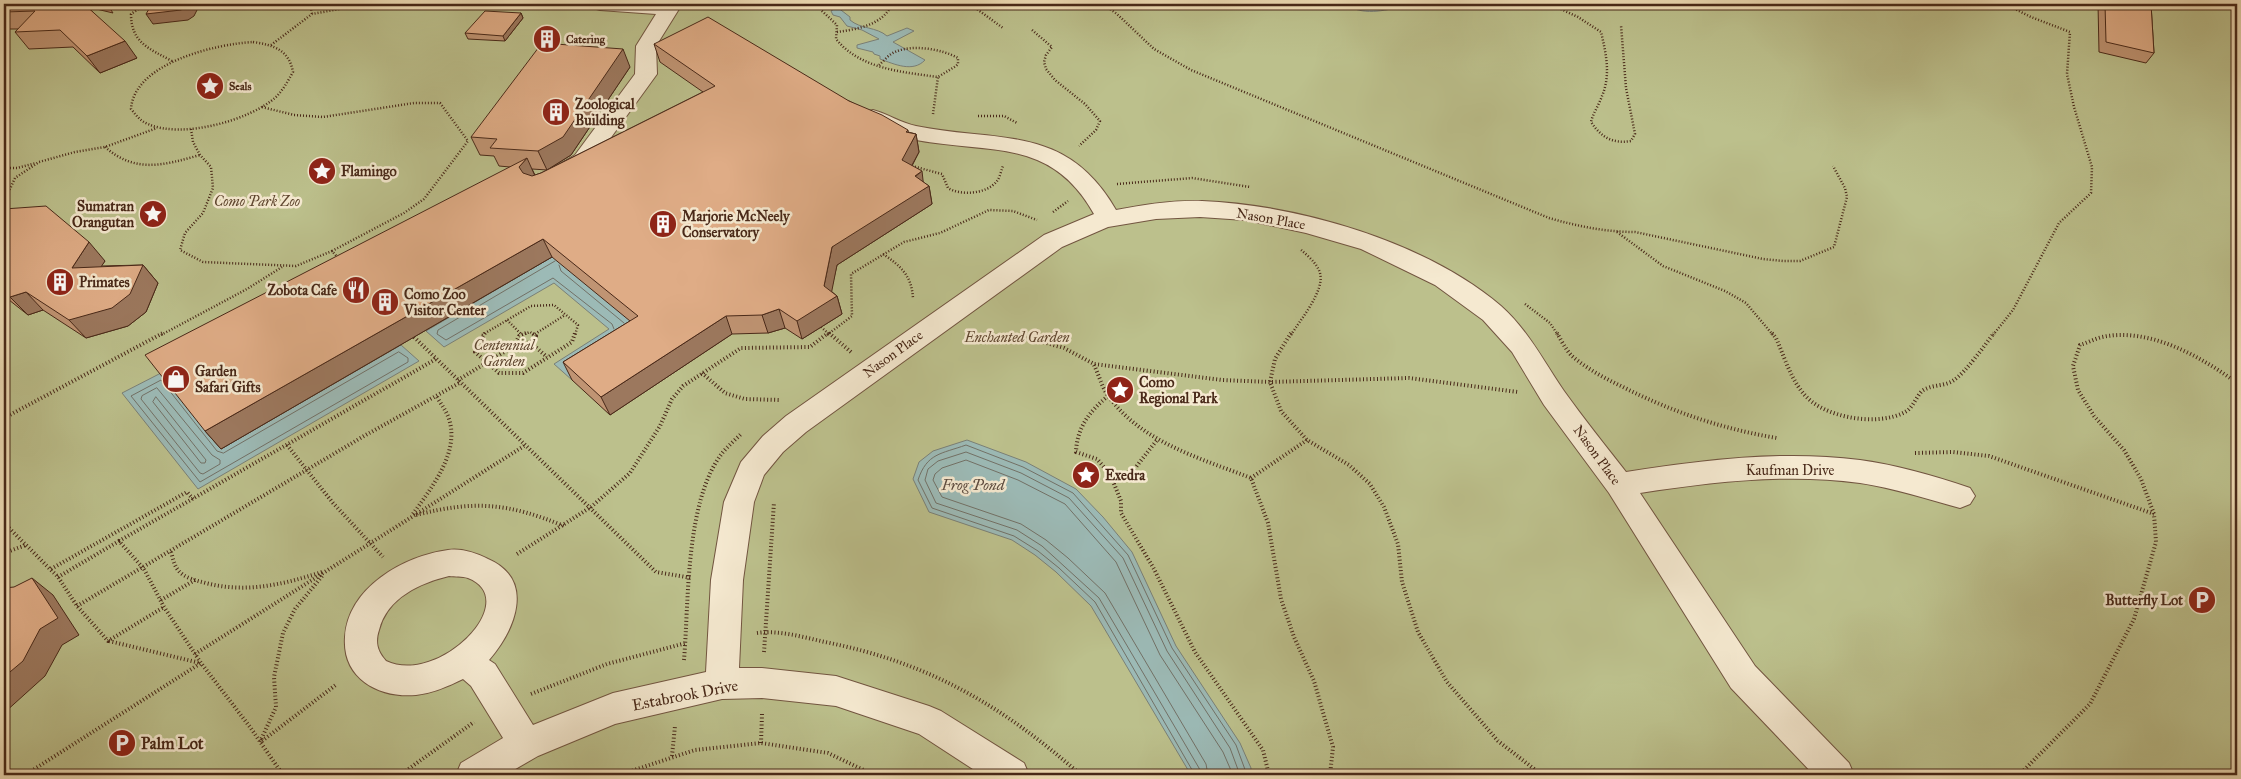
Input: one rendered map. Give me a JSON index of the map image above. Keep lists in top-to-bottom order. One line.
{"streets":{"street":["Nason Place","Kaufman Drive","Estabrook Drive"]},"crossings":[["Nason Place","Kaufman Drive"],["Nason Place","Estabrook Drive"]],"water":["Frog Pond"],"parks":["Como Park Zoo","Enchanted Garden","Centennial Garden"],"places":{"building":["Catering","Zoological Building","Marjorie McNeely Conservatory","Primates","Como Zoo Visitor Center"],"place":["Seals","Flamingo","Sumatran Orangutan","Como Regional Park","Exedra"],"restaurant":["Zobota Cafe"],"shop":["Garden Safari Gifts"],"parking":["Butterfly Lot","Palm Lot"]}}
